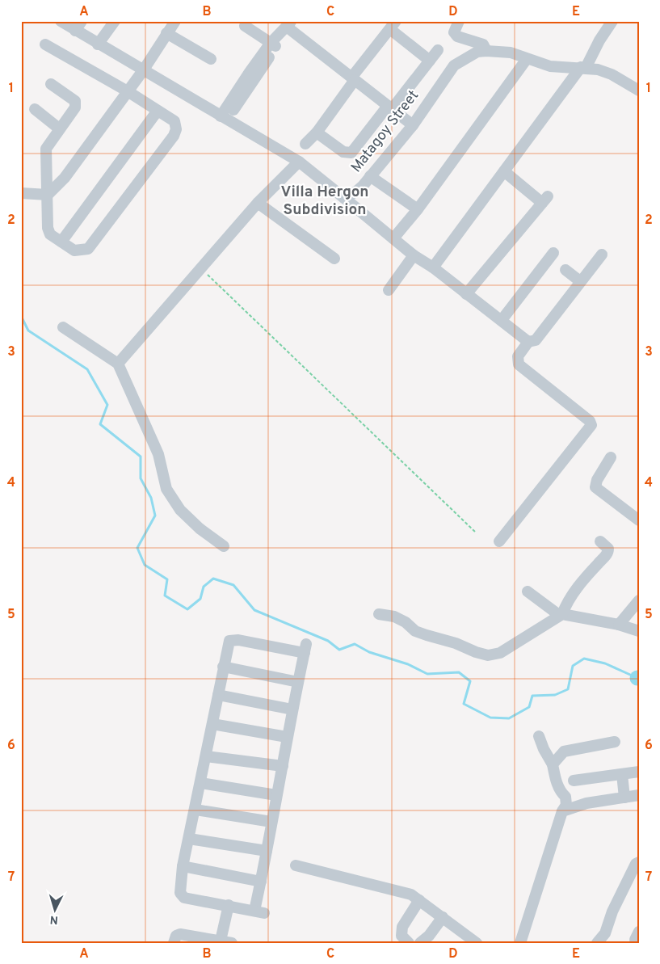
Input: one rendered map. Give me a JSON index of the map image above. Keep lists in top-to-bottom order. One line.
{"streets":{"street":["Matagoy Street"]},"districts":["Villa Hergon Subdivision"],"north":"bottom","grid":{"columns":["A","B","C","D","E"],"rows":["1","2","3","4","5","6","7"]}}
